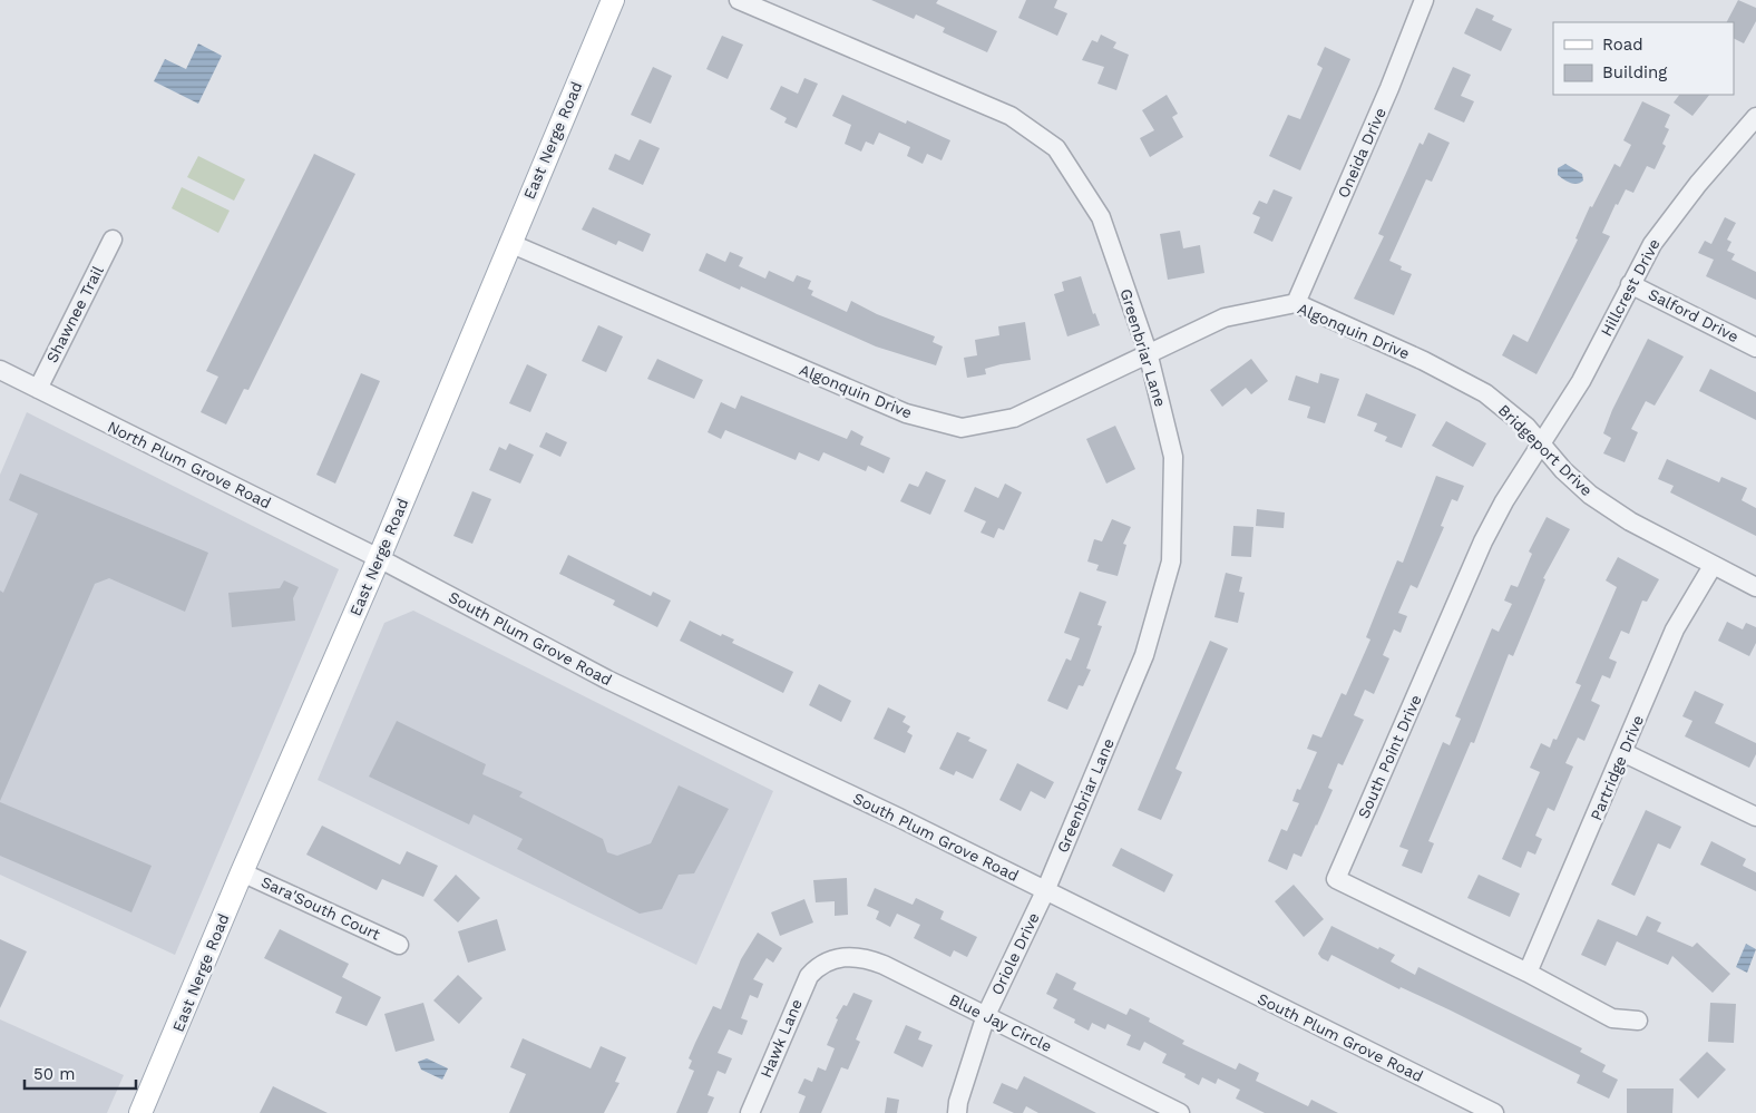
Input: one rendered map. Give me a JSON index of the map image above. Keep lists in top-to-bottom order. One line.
{"streets":{"main road":["East Nerge Road"],"street":["Oneida Drive","Hillcrest Drive","Shawnee Trail","Salford Drive","Algonquin Drive","Greenbriar Lane","Bridgeport Drive","North Plum Grove Road","South Plum Grove Road","South Point Drive","Partridge Drive","Sara'South Court","Oriole Drive","Blue Jay Circle","Hawk Lane"]},"crossings":[["East Nerge Road","Algonquin Drive"],["East Nerge Road","North Plum Grove Road"],["East Nerge Road","South Plum Grove Road"],["East Nerge Road","Sara'South Court"],["Oneida Drive","Algonquin Drive"],["Hillcrest Drive","Salford Drive"],["Hillcrest Drive","Bridgeport Drive"],["Hillcrest Drive","South Point Drive"],["Shawnee Trail","North Plum Grove Road"],["Algonquin Drive","Greenbriar Lane"],["Algonquin Drive","Bridgeport Drive"],["Greenbriar Lane","South Plum Grove Road"],["Greenbriar Lane","Oriole Drive"],["Bridgeport Drive","South Point Drive"],["Bridgeport Drive","Partridge Drive"],["North Plum Grove Road","South Plum Grove Road"],["South Plum Grove Road","Oriole Drive"],["South Point Drive","Partridge Drive"],["Oriole Drive","Blue Jay Circle"],["Blue Jay Circle","Hawk Lane"]],"legend":["Road","Building"],"scale_bar":"50 m"}
